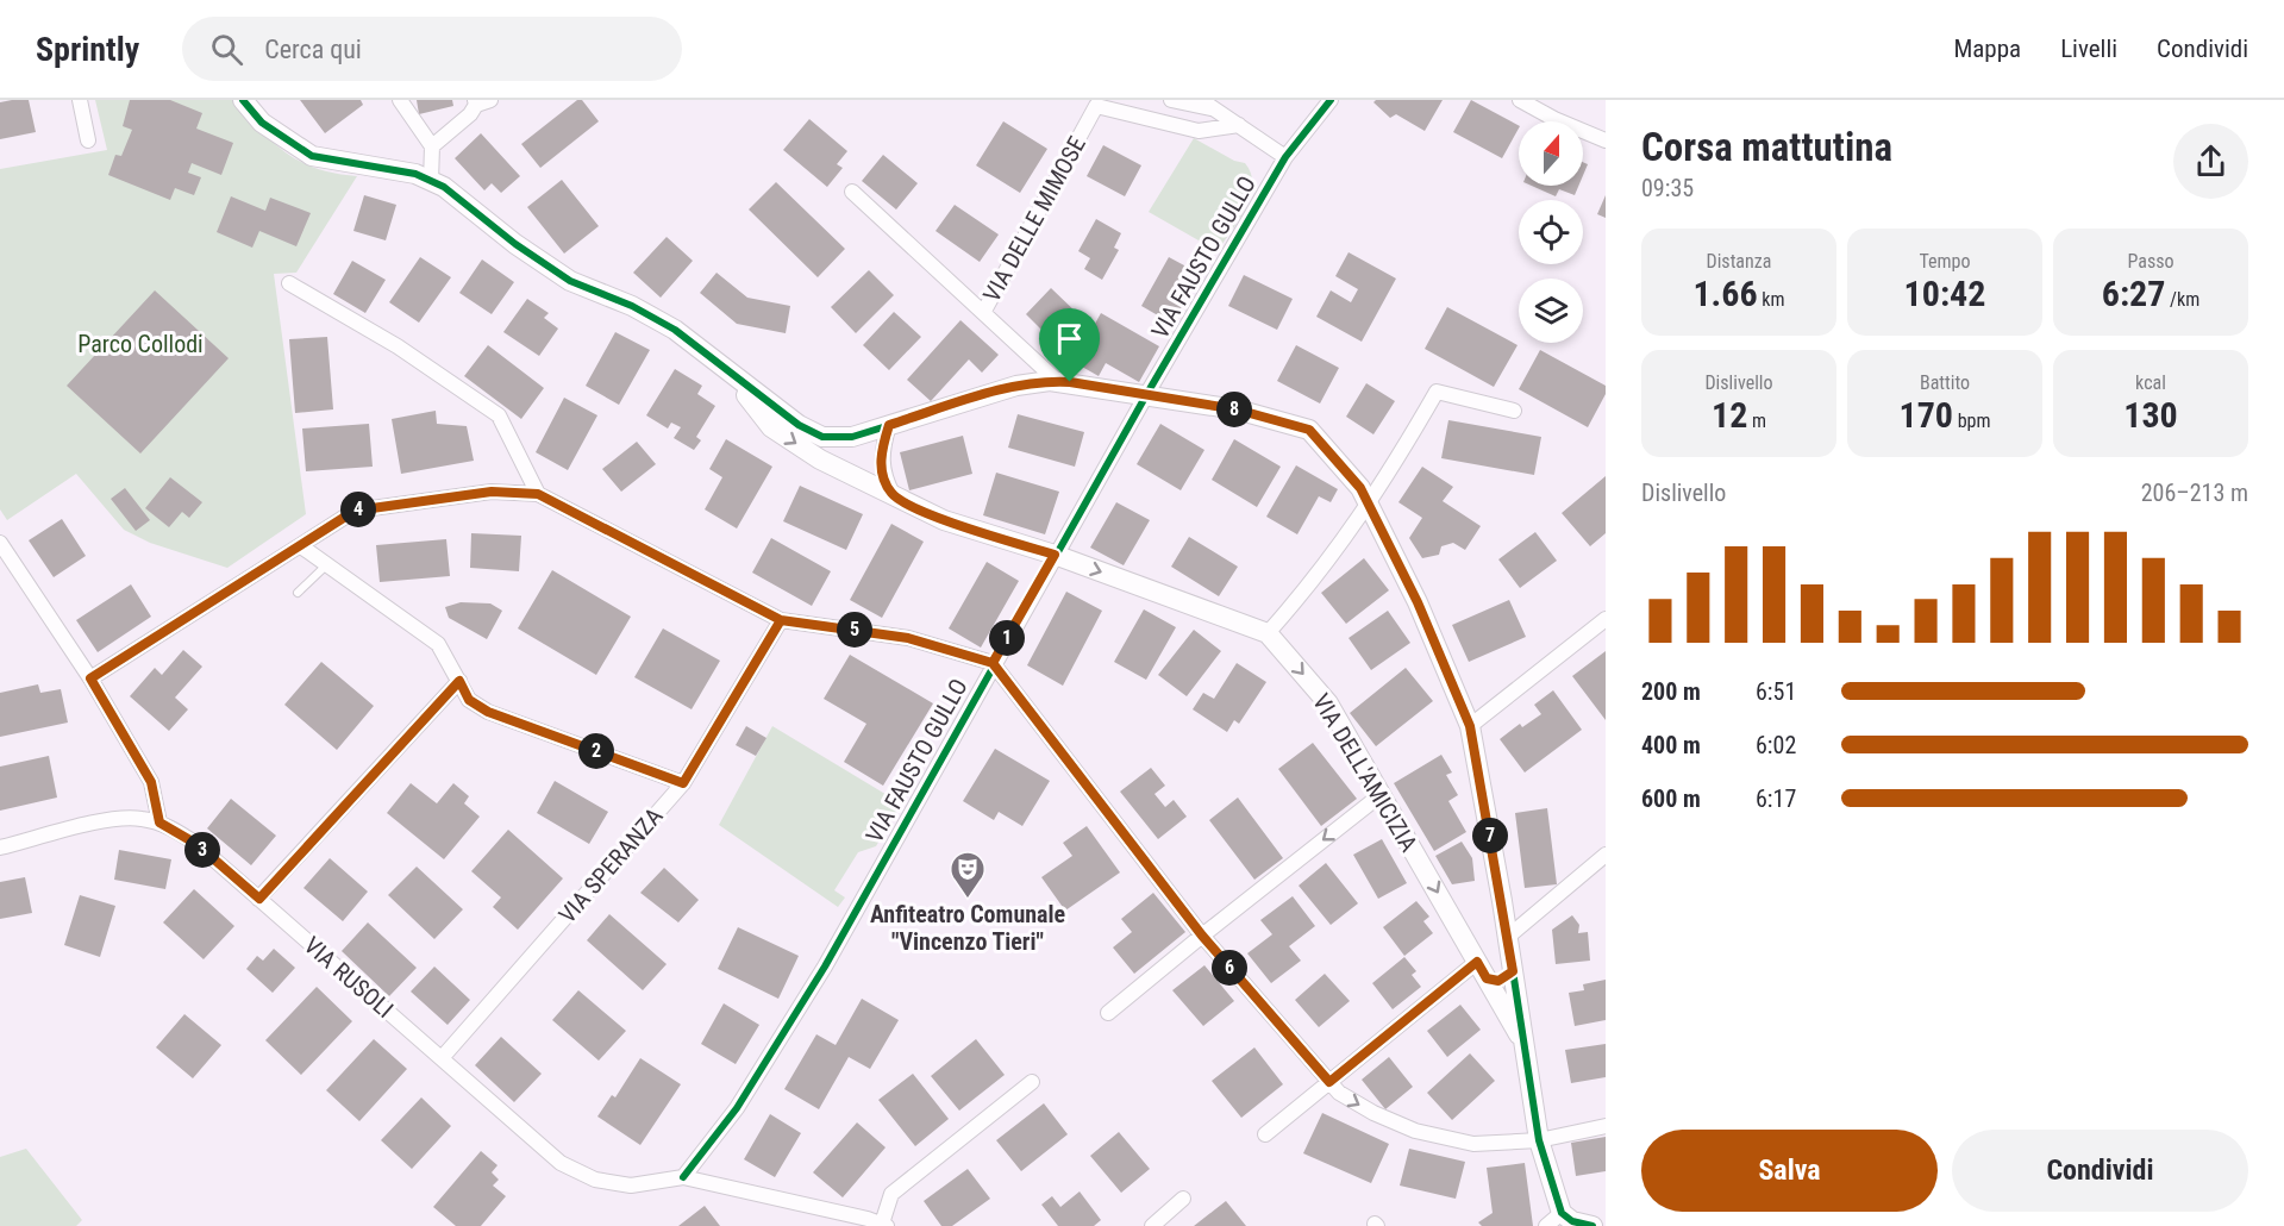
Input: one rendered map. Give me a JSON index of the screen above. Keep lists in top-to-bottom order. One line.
{"streets":{"street":["VIA DELLE MIMOSE","VIA FAUSTO GULLO","VIA DELL'AMICIZIA","VIA SPERANZA","VIA RUSOLI"]},"crossings":[["VIA FAUSTO GULLO","VIA DELL'AMICIZIA"],["VIA FAUSTO GULLO","VIA RUSOLI"],["VIA SPERANZA","VIA RUSOLI"]],"parks":["Parco Collodi"],"places":{"theatre":["Anfiteatro Comunale \"Vincenzo Tieri\""]},"north":"top","page":{"header":"Sprintly","search":"Cerca qui","nav":["Mappa","Livelli","Condividi"],"heading":["Corsa mattutina","09:35"],"stats":[["Distanza","1.66 km"],["Tempo","10:42"],["Passo","6:27 /km"],["Dislivello","12 m"],["Battito","170 bpm"],["kcal","130"]],"pins":["8","4","5","1","2","7","3","6"],"chart":["Dislivello","206–213 m"],"list":[{"name":"200 m","note":"6:51"},{"name":"400 m","note":"6:02"},{"name":"600 m","note":"6:17"}],"buttons":["Salva","Condividi"]}}
